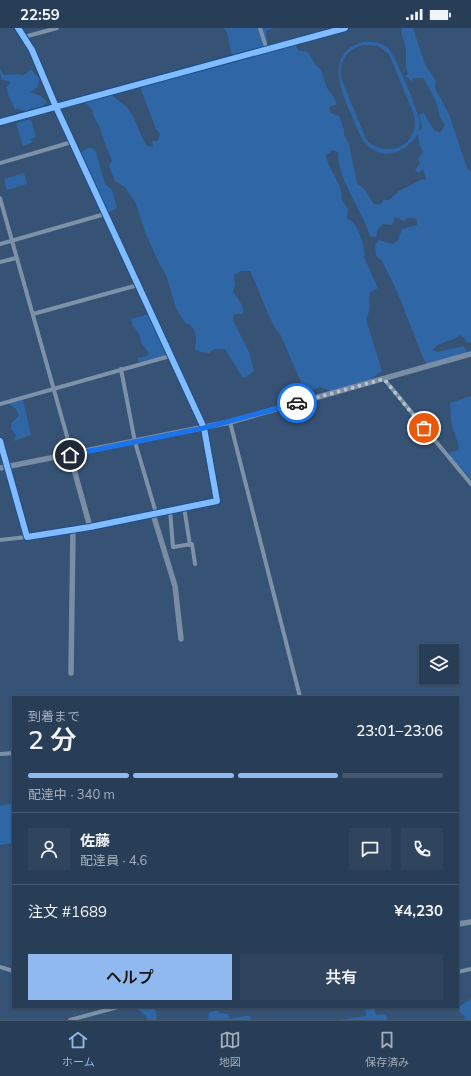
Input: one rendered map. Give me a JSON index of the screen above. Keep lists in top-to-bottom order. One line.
{"page":{"status":"22:59","heading":["2 分","到着まで","23:01–23:06"],"panel":["佐藤","配達員 · 4.6","注文 #1689","¥4,230"],"bar":"配達中 · 340 m","buttons":["ヘルプ","共有"],"tabs":["ホーム","地図","保存済み"]}}
